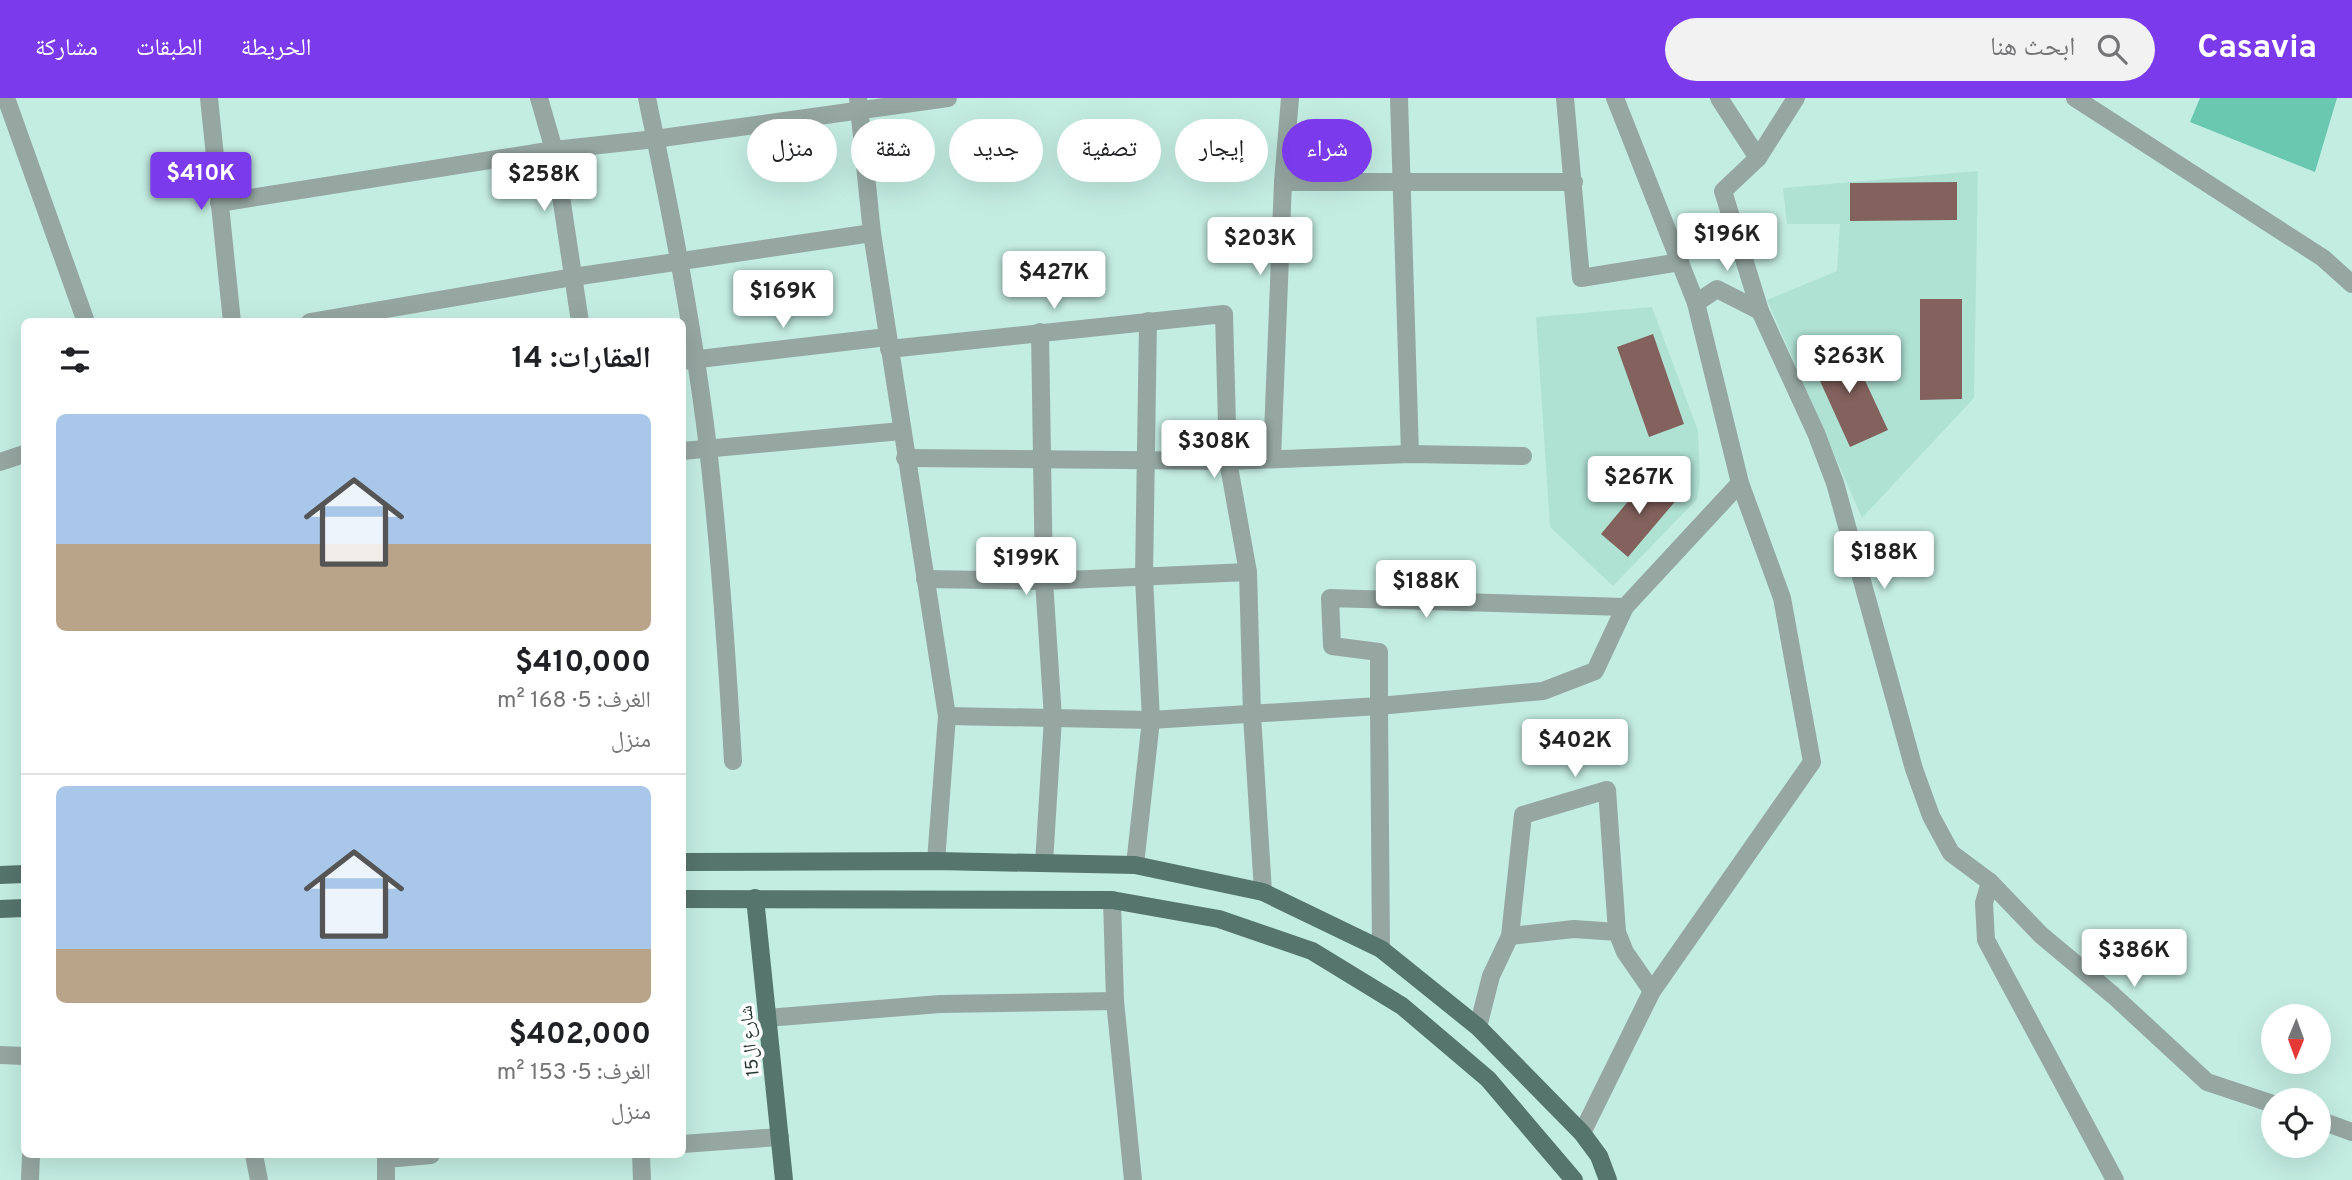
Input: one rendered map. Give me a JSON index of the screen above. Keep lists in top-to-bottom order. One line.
{"streets":{"main road":["شارع ال15"]},"north":"bottom","page":{"header":"Casavia","search":"ابحث هنا","nav":["الخريطة","الطبقات","مشاركة"],"chip":["شراء","إيجار","تصفية","جديد","شقة","منزل"],"price":["$410K","$258K","$196K","$203K","$427K","$169K","$263K","$308K","$267K","$188K","$199K","$188K","$402K","$386K"],"heading":"العقارات: 14","list":[{"name":"$410,000","note":"الغرف: 5 · 168 m² · منزل"},{"name":"$402,000","note":"الغرف: 5 · 153 m² · منزل"}]}}
